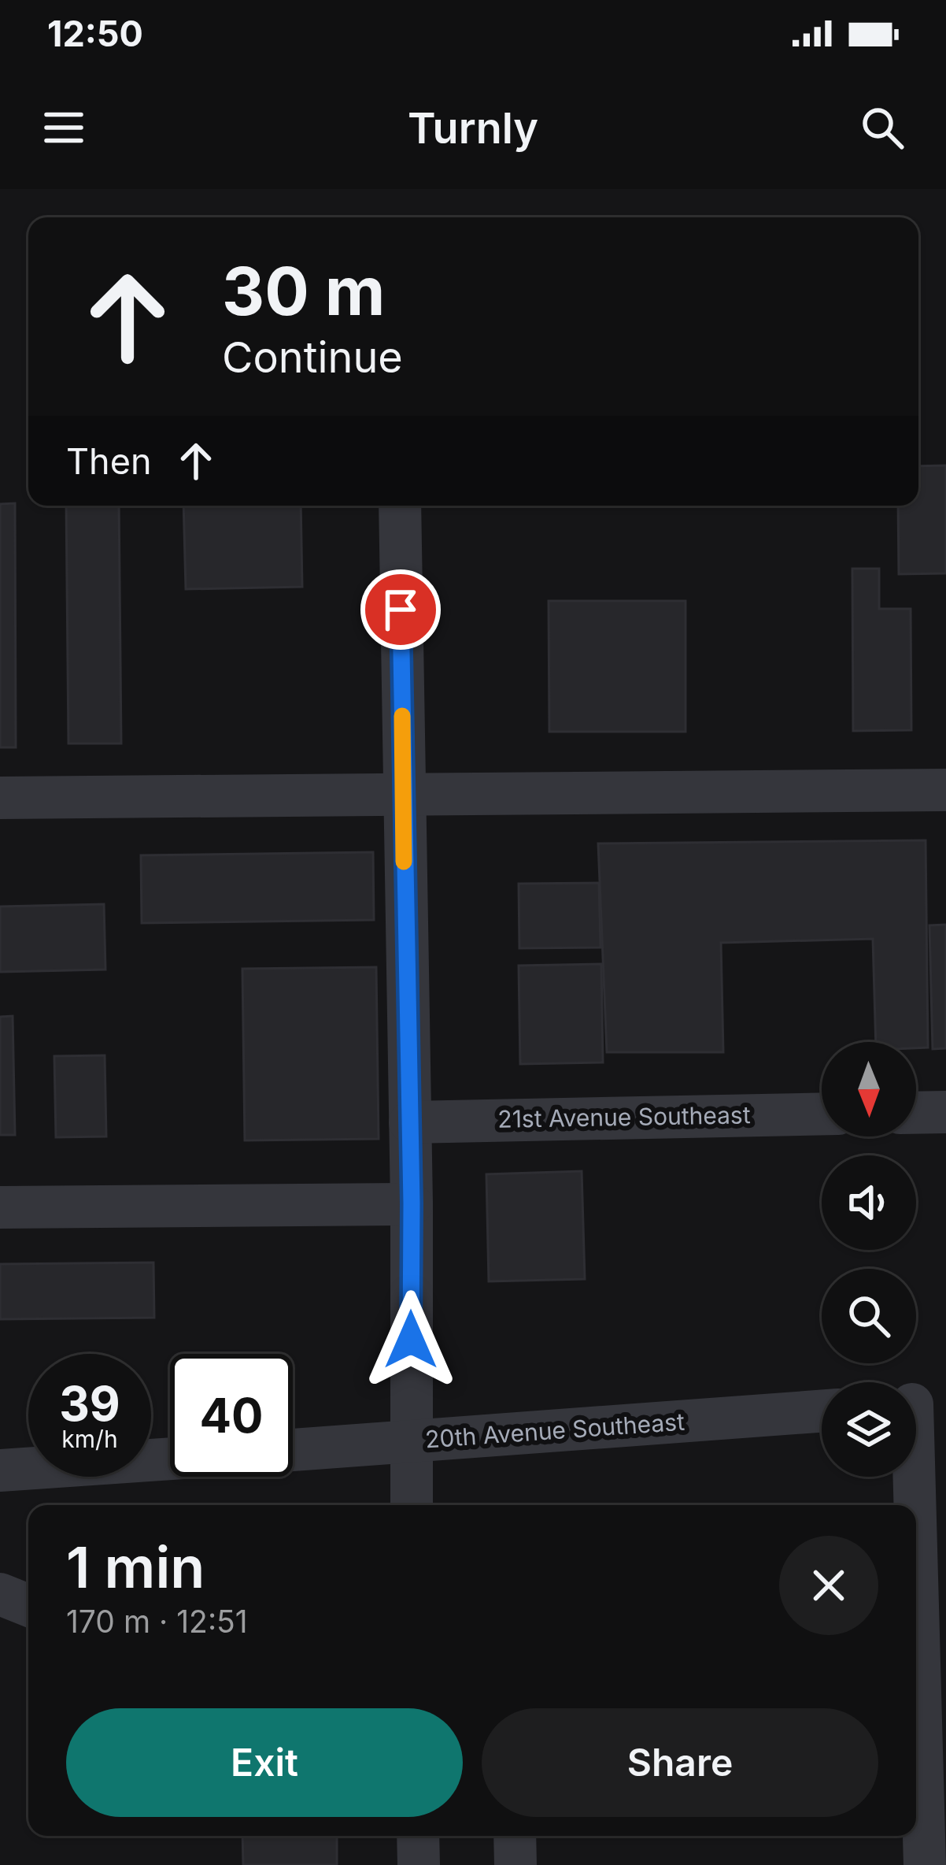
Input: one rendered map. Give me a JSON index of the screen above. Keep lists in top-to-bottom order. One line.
{"streets":{"street":["21st Avenue Southeast","20th Avenue Southeast"]},"north":"bottom","page":{"status":"12:50","header":"Turnly","turn":["30 m","Continue"],"then":"Then","speed":"39 km/h","limit":"40","heading":["1 min","170 m · 12:51"],"buttons":["Exit","Share"]}}
